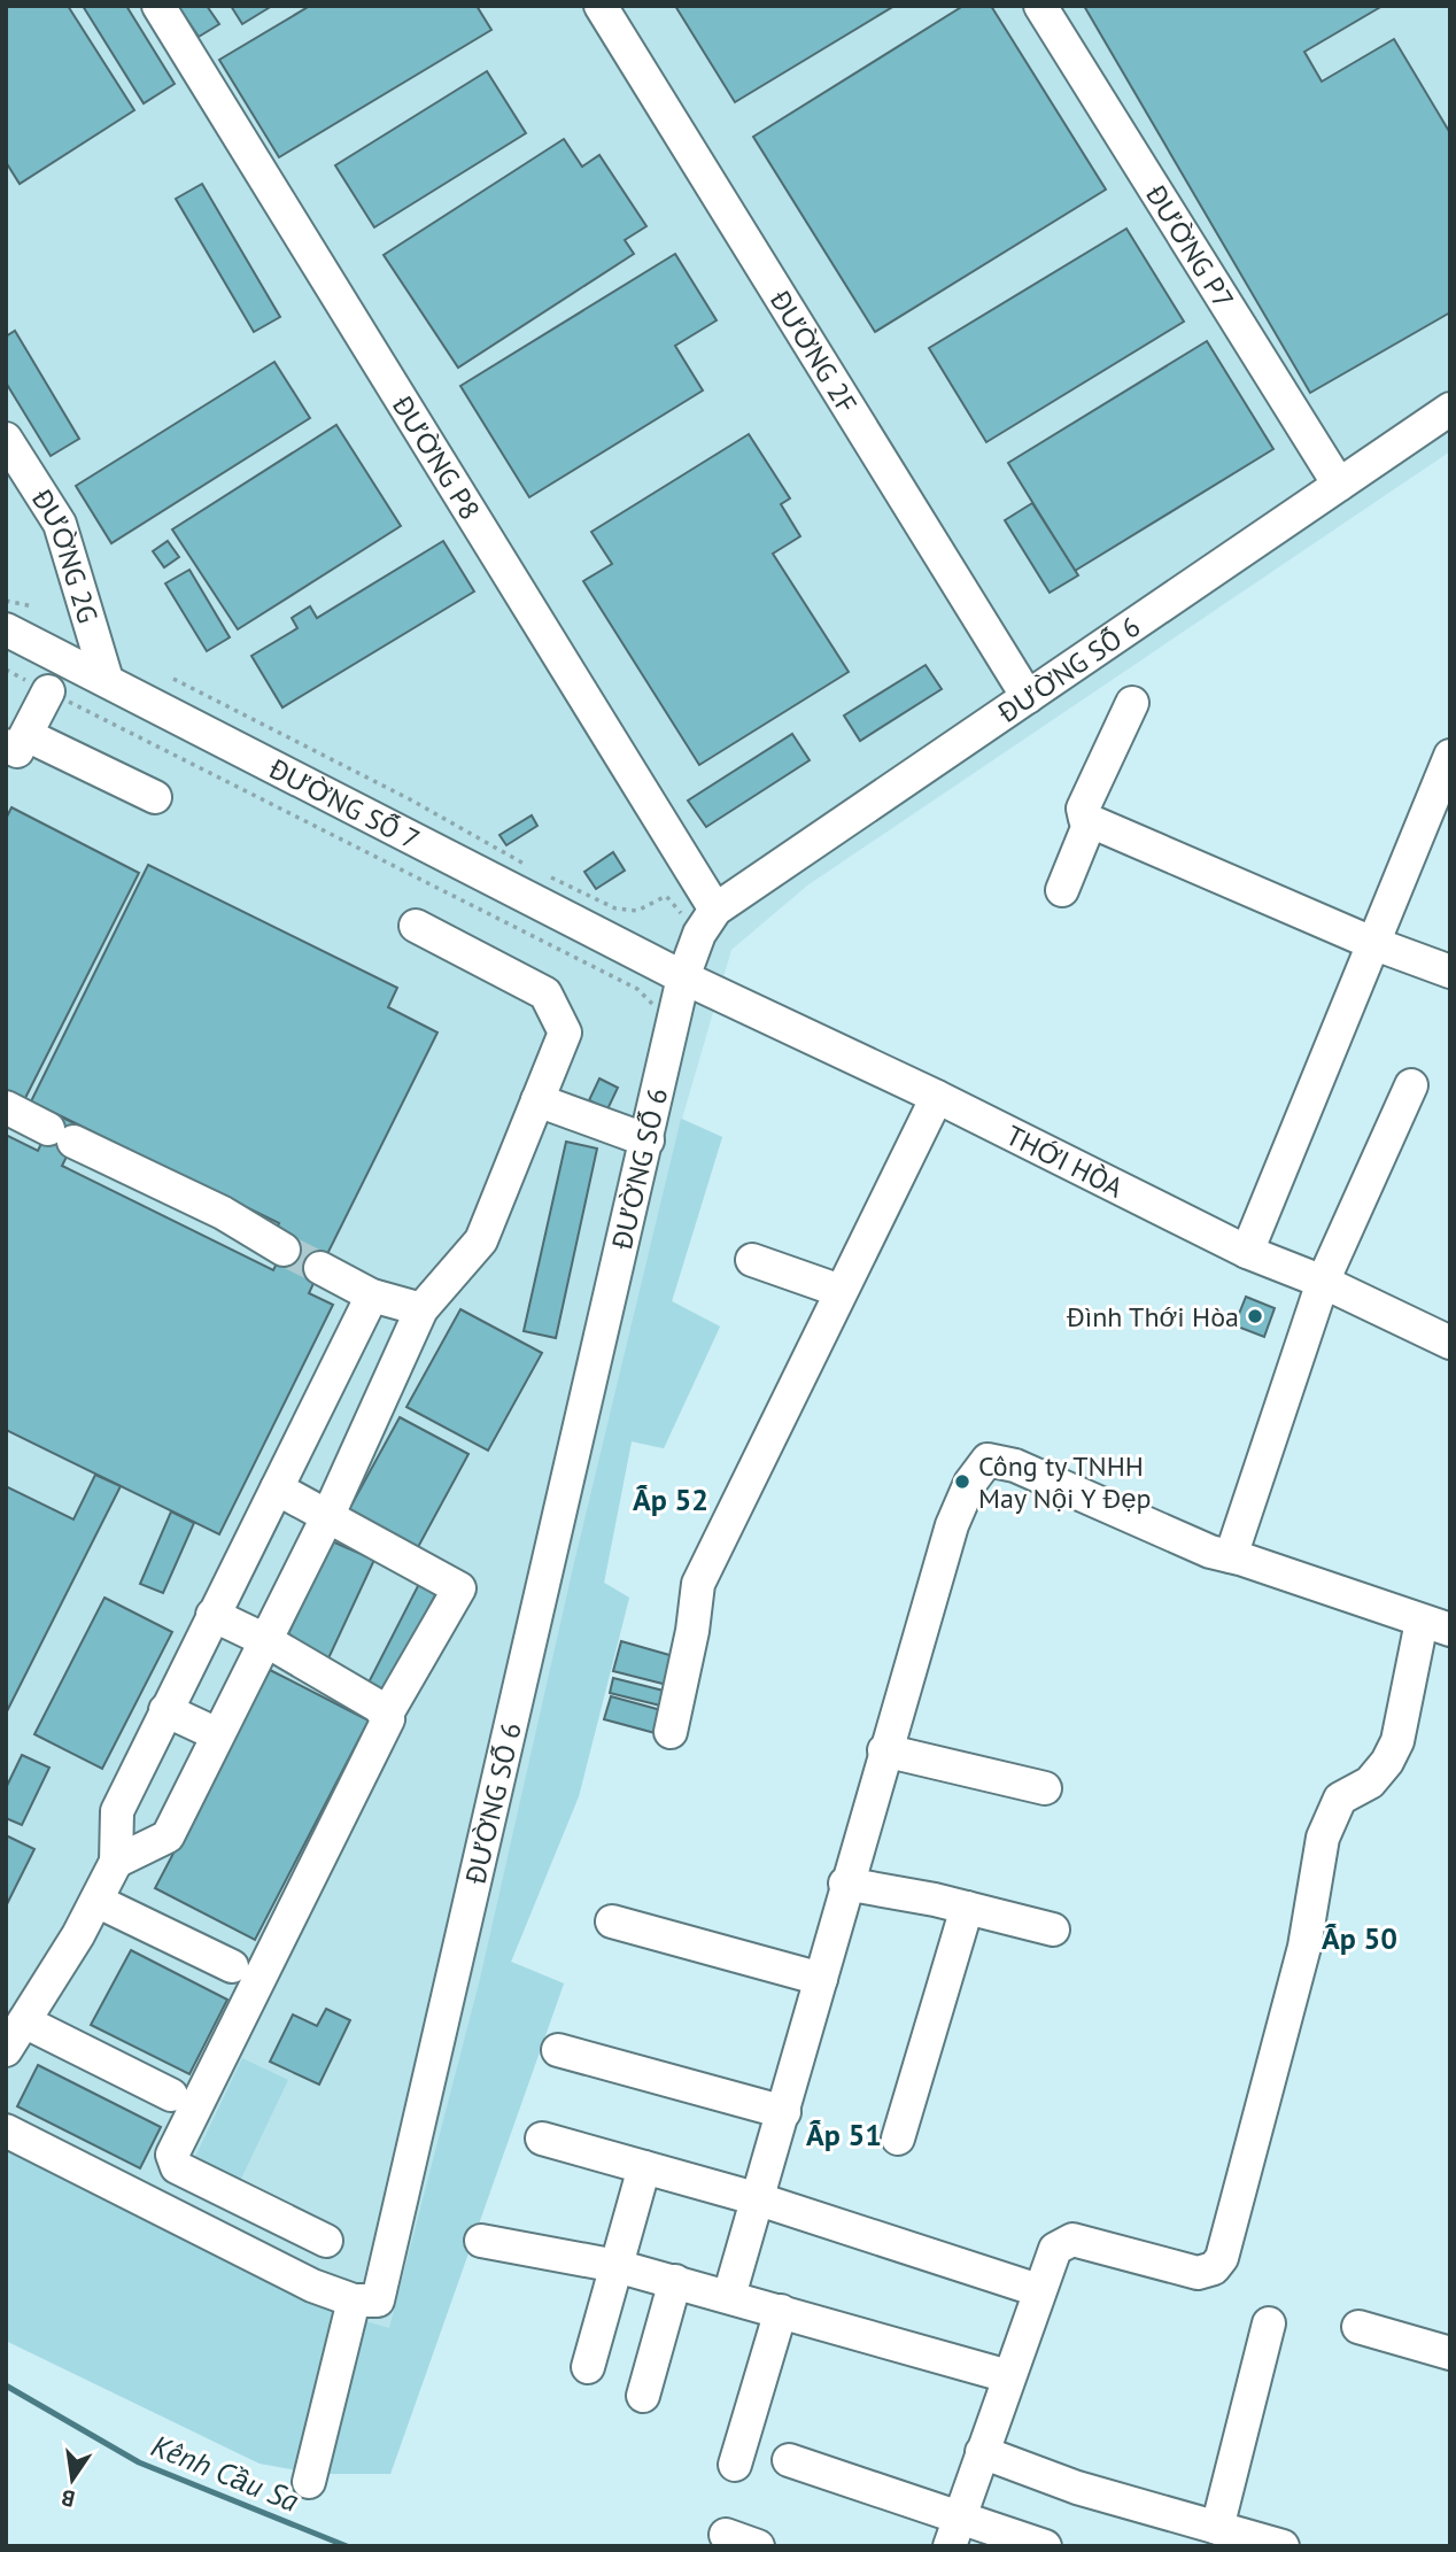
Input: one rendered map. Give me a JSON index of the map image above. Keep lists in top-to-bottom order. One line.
{"streets":{"street":["ĐƯỜNG P7","ĐƯỜNG 2F","ĐƯỜNG P8","ĐƯỜNG 2G","ĐƯỜNG SỐ 6","ĐƯỜNG SỐ 7","THỚI HÒA"]},"crossings":[["ĐƯỜNG P7","ĐƯỜNG SỐ 6"],["ĐƯỜNG 2F","ĐƯỜNG SỐ 6"],["ĐƯỜNG P8","ĐƯỜNG SỐ 6"],["ĐƯỜNG 2G","ĐƯỜNG SỐ 7"],["ĐƯỜNG SỐ 6","ĐƯỜNG SỐ 7"],["ĐƯỜNG SỐ 6","THỚI HÒA"],["ĐƯỜNG SỐ 7","THỚI HÒA"]],"districts":["Ấp 52","Ấp 50","Ấp 51"],"water":["Kênh Cầu Sa"],"places":["Đình Thới Hòa","Công ty TNHH May Nội Y Đẹp"],"north":"bottom"}
